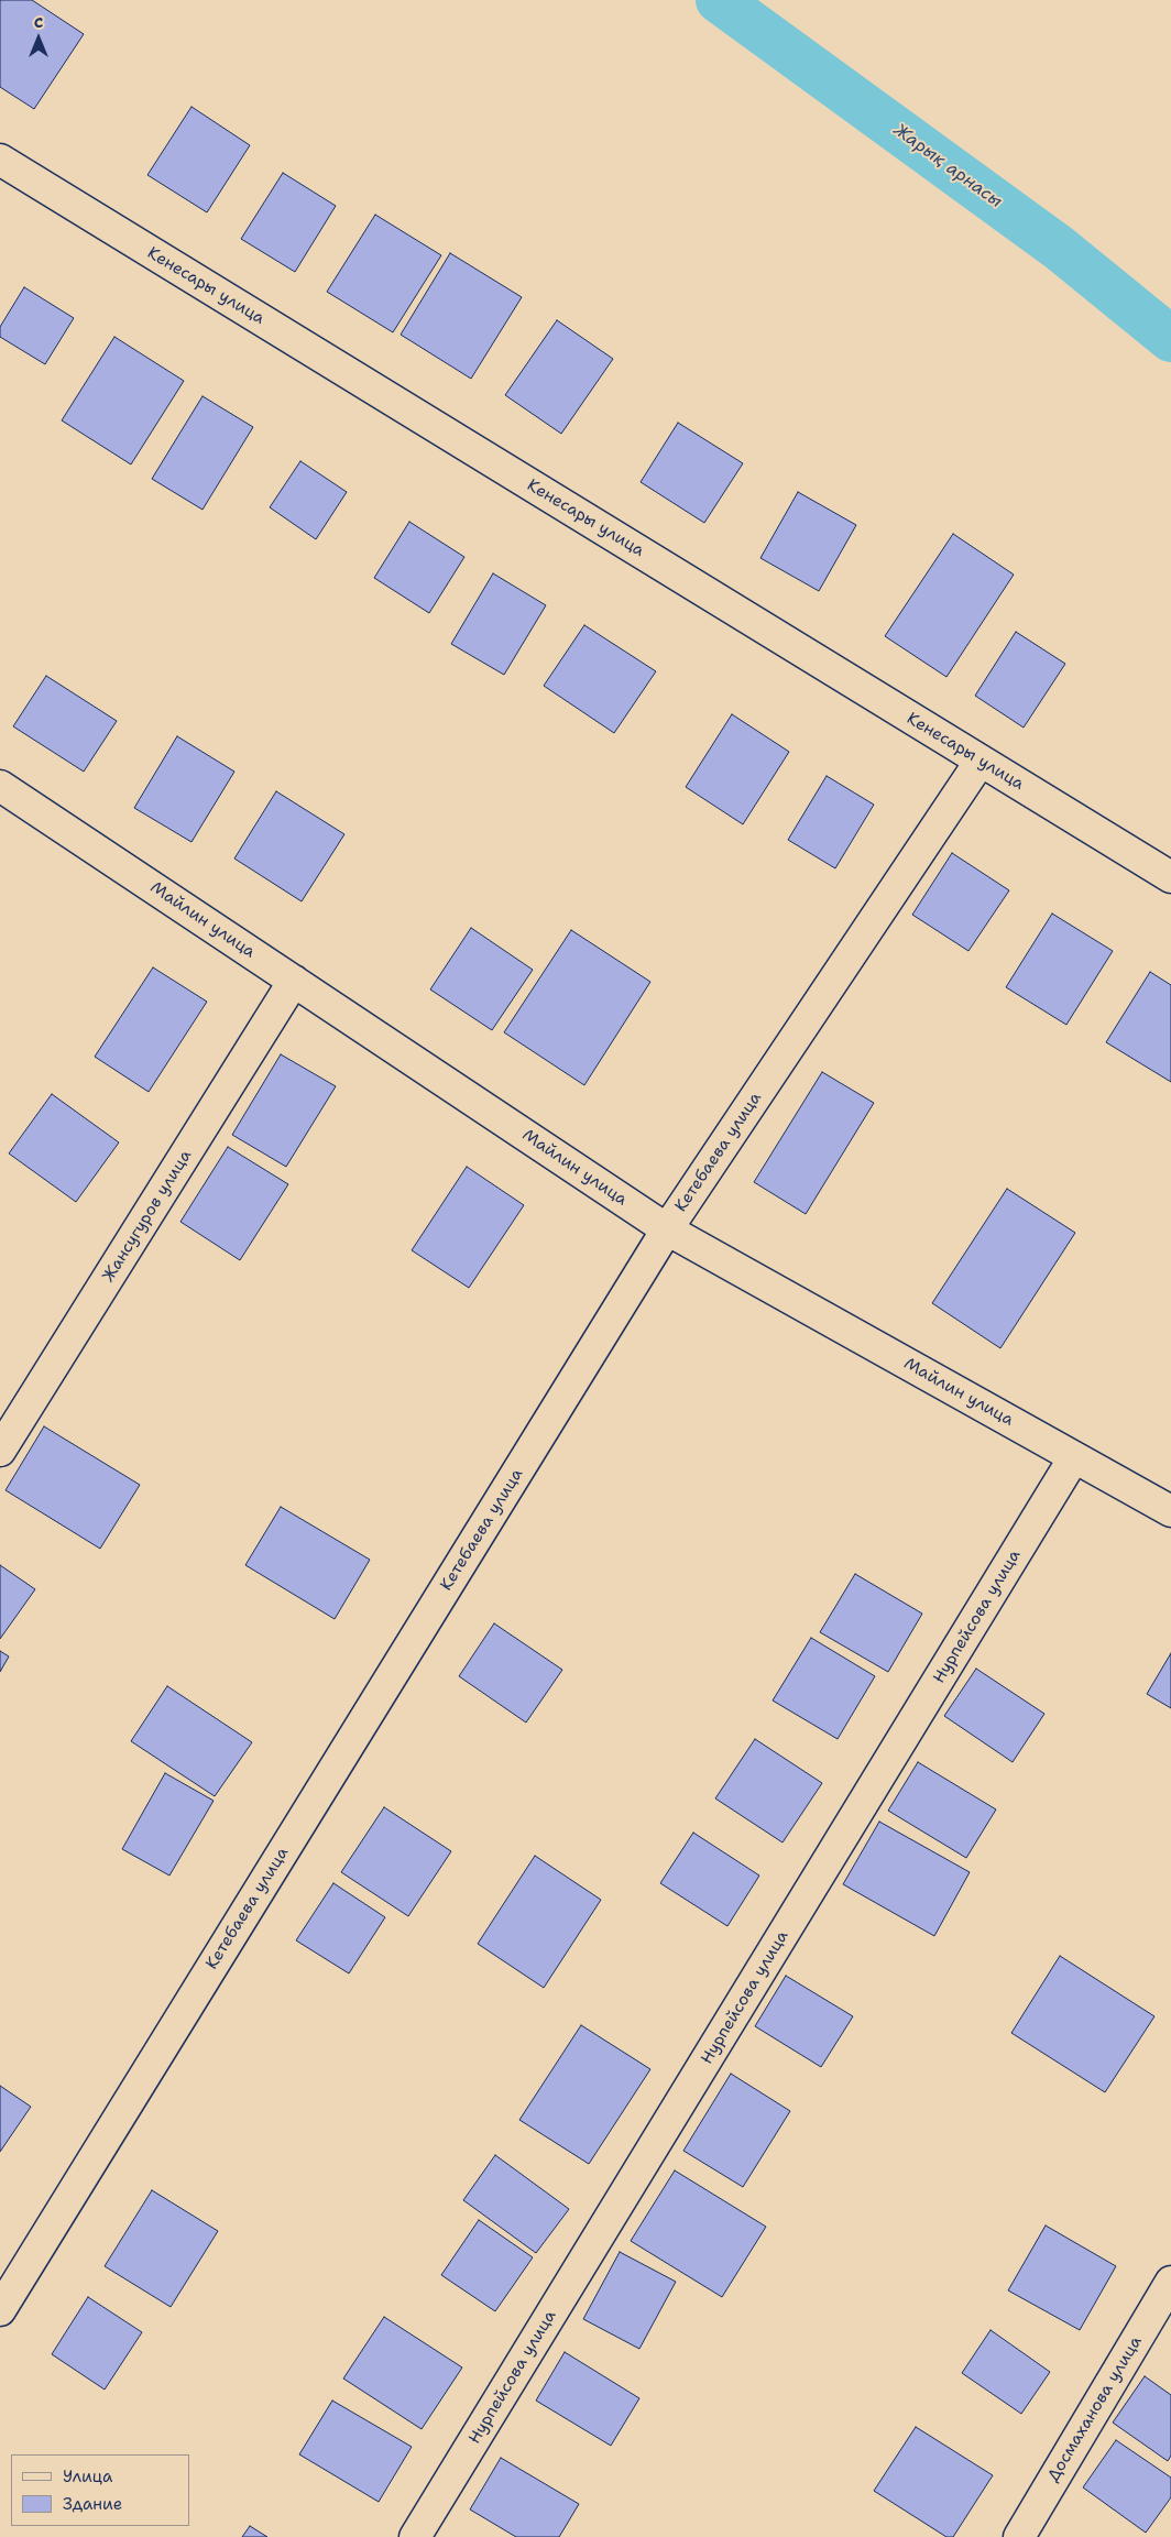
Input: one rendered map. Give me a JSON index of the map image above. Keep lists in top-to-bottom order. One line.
{"streets":{"street":["Кенесары улица","Майлин улица","Кетебаева улица","Жансугуров улица","Нурпейсова улица","Досмаханова улица"]},"crossings":[["Кенесары улица","Кетебаева улица"],["Майлин улица","Кетебаева улица"],["Майлин улица","Жансугуров улица"],["Майлин улица","Нурпейсова улица"]],"water":["Жарық арнасы"],"legend":["Улица","Здание"],"north":"top"}
